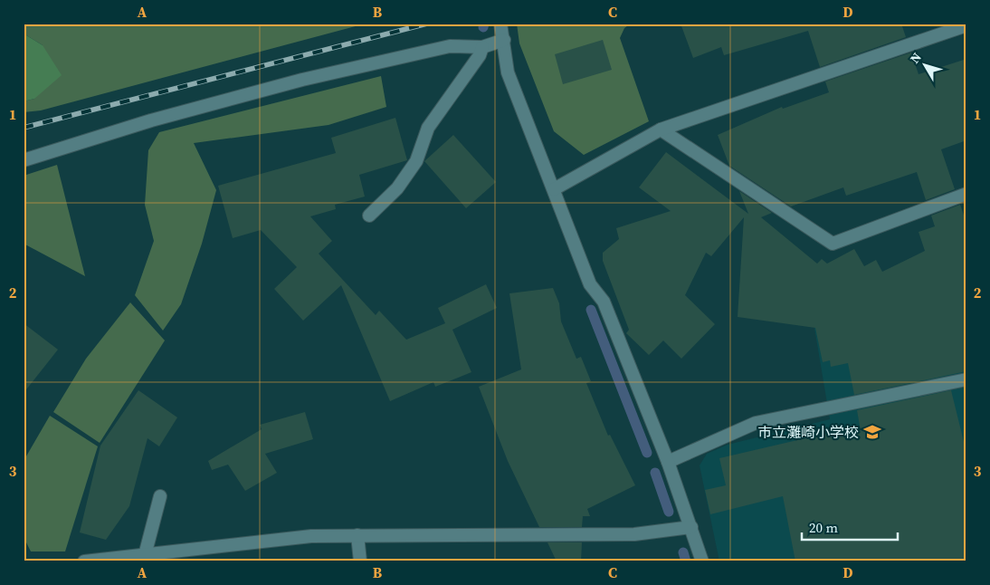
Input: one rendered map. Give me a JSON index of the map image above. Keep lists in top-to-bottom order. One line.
{"places":{"school or university":["市立灘崎小学校"]},"scale_bar":"20 m","north":"top left","grid":{"columns":["A","B","C","D"],"rows":["1","2","3"]}}
